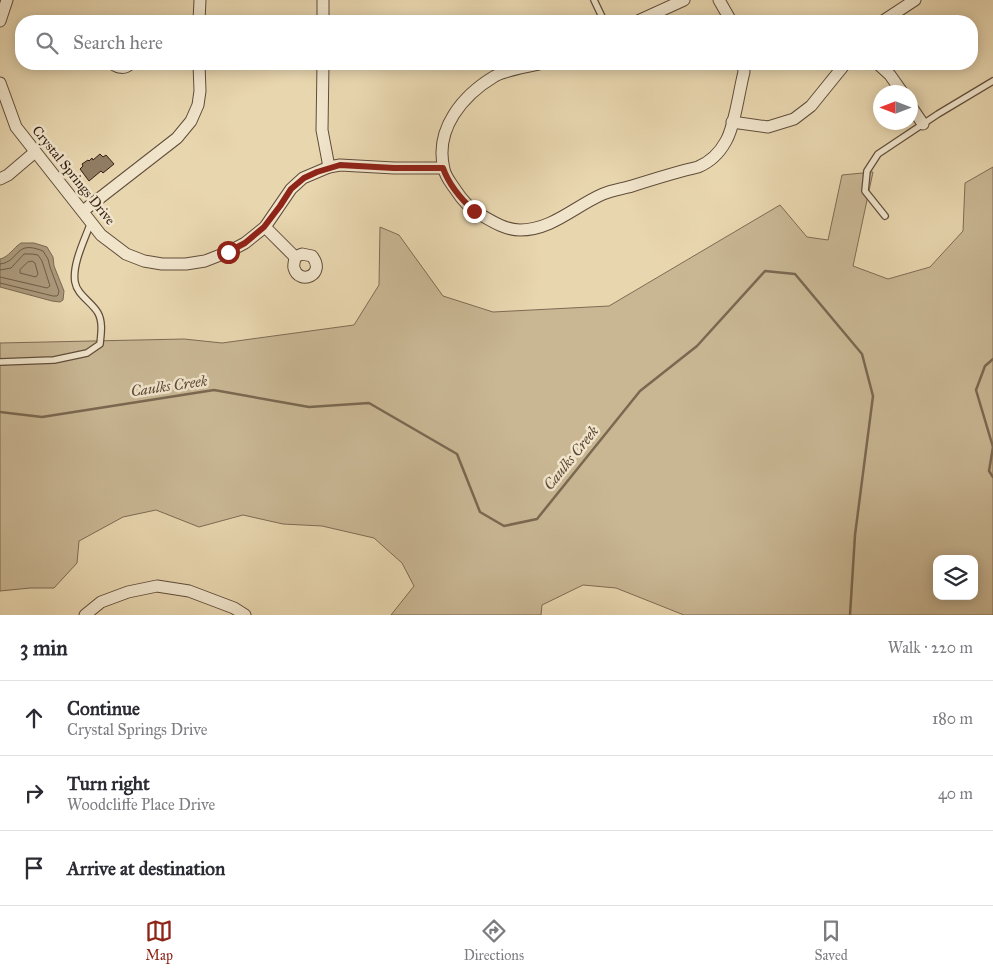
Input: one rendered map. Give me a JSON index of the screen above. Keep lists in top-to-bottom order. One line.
{"streets":{"street":["Crystal Springs Drive"]},"water":["Caulks Creek"],"north":"left","page":{"search":"Search here","heading":["3 min","Walk · 220 m"],"list":[["Continue","Crystal Springs Drive","180 m"],["Turn right","Woodcliffe Place Drive","40 m"],"Arrive at destination"],"nav":["Map","Directions","Saved"]}}
